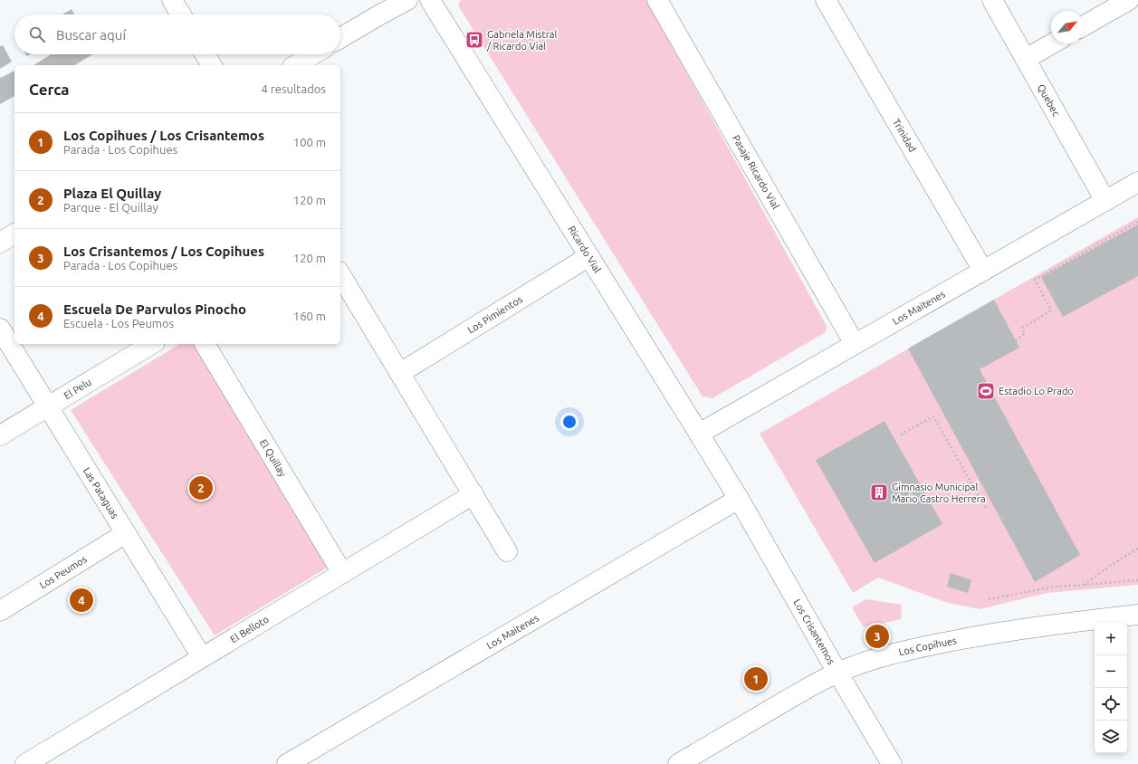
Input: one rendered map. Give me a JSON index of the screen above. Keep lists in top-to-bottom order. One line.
{"streets":{"street":["Quebec","Trinidad","Pasaje Ricardo Vial","Ricardo Vial","Los Maitenes","Los Pimientos","El Pelu","El Quillay","Las Pataguas","Los Peumos","El Belloto","Los Crisantemos","Los Copihues"]},"crossings":[["Quebec","Los Maitenes"],["Trinidad","Los Maitenes"],["Pasaje Ricardo Vial","Los Maitenes"],["Ricardo Vial","Los Maitenes"],["Ricardo Vial","Los Pimientos"],["Ricardo Vial","Los Crisantemos"],["Los Maitenes","Los Crisantemos"],["El Pelu","Las Pataguas"],["El Quillay","El Belloto"],["Las Pataguas","Los Peumos"],["Las Pataguas","El Belloto"],["Los Crisantemos","Los Copihues"]],"places":{"bus stop":["Gabriela Mistral / Ricardo Vial"],"sports":["Estadio Lo Prado"],"building":["Gimnasio Municipal Mario Castro Herrera"]},"north":"top right","page":{"search":"Buscar aquí","heading":["Cerca","4 resultados"],"list":[{"mark":"1","name":"Los Copihues / Los Crisantemos","note":"Parada · Los Copihues","value":"100 m"},{"mark":"2","name":"Plaza El Quillay","note":"Parque · El Quillay","value":"120 m"},{"mark":"3","name":"Los Crisantemos / Los Copihues","note":"Parada · Los Copihues","value":"120 m"},{"mark":"4","name":"Escuela De Parvulos Pinocho","note":"Escuela · Los Peumos","value":"160 m"}],"pins":["2","4","3","1"],"map_buttons":["+","−"]}}
